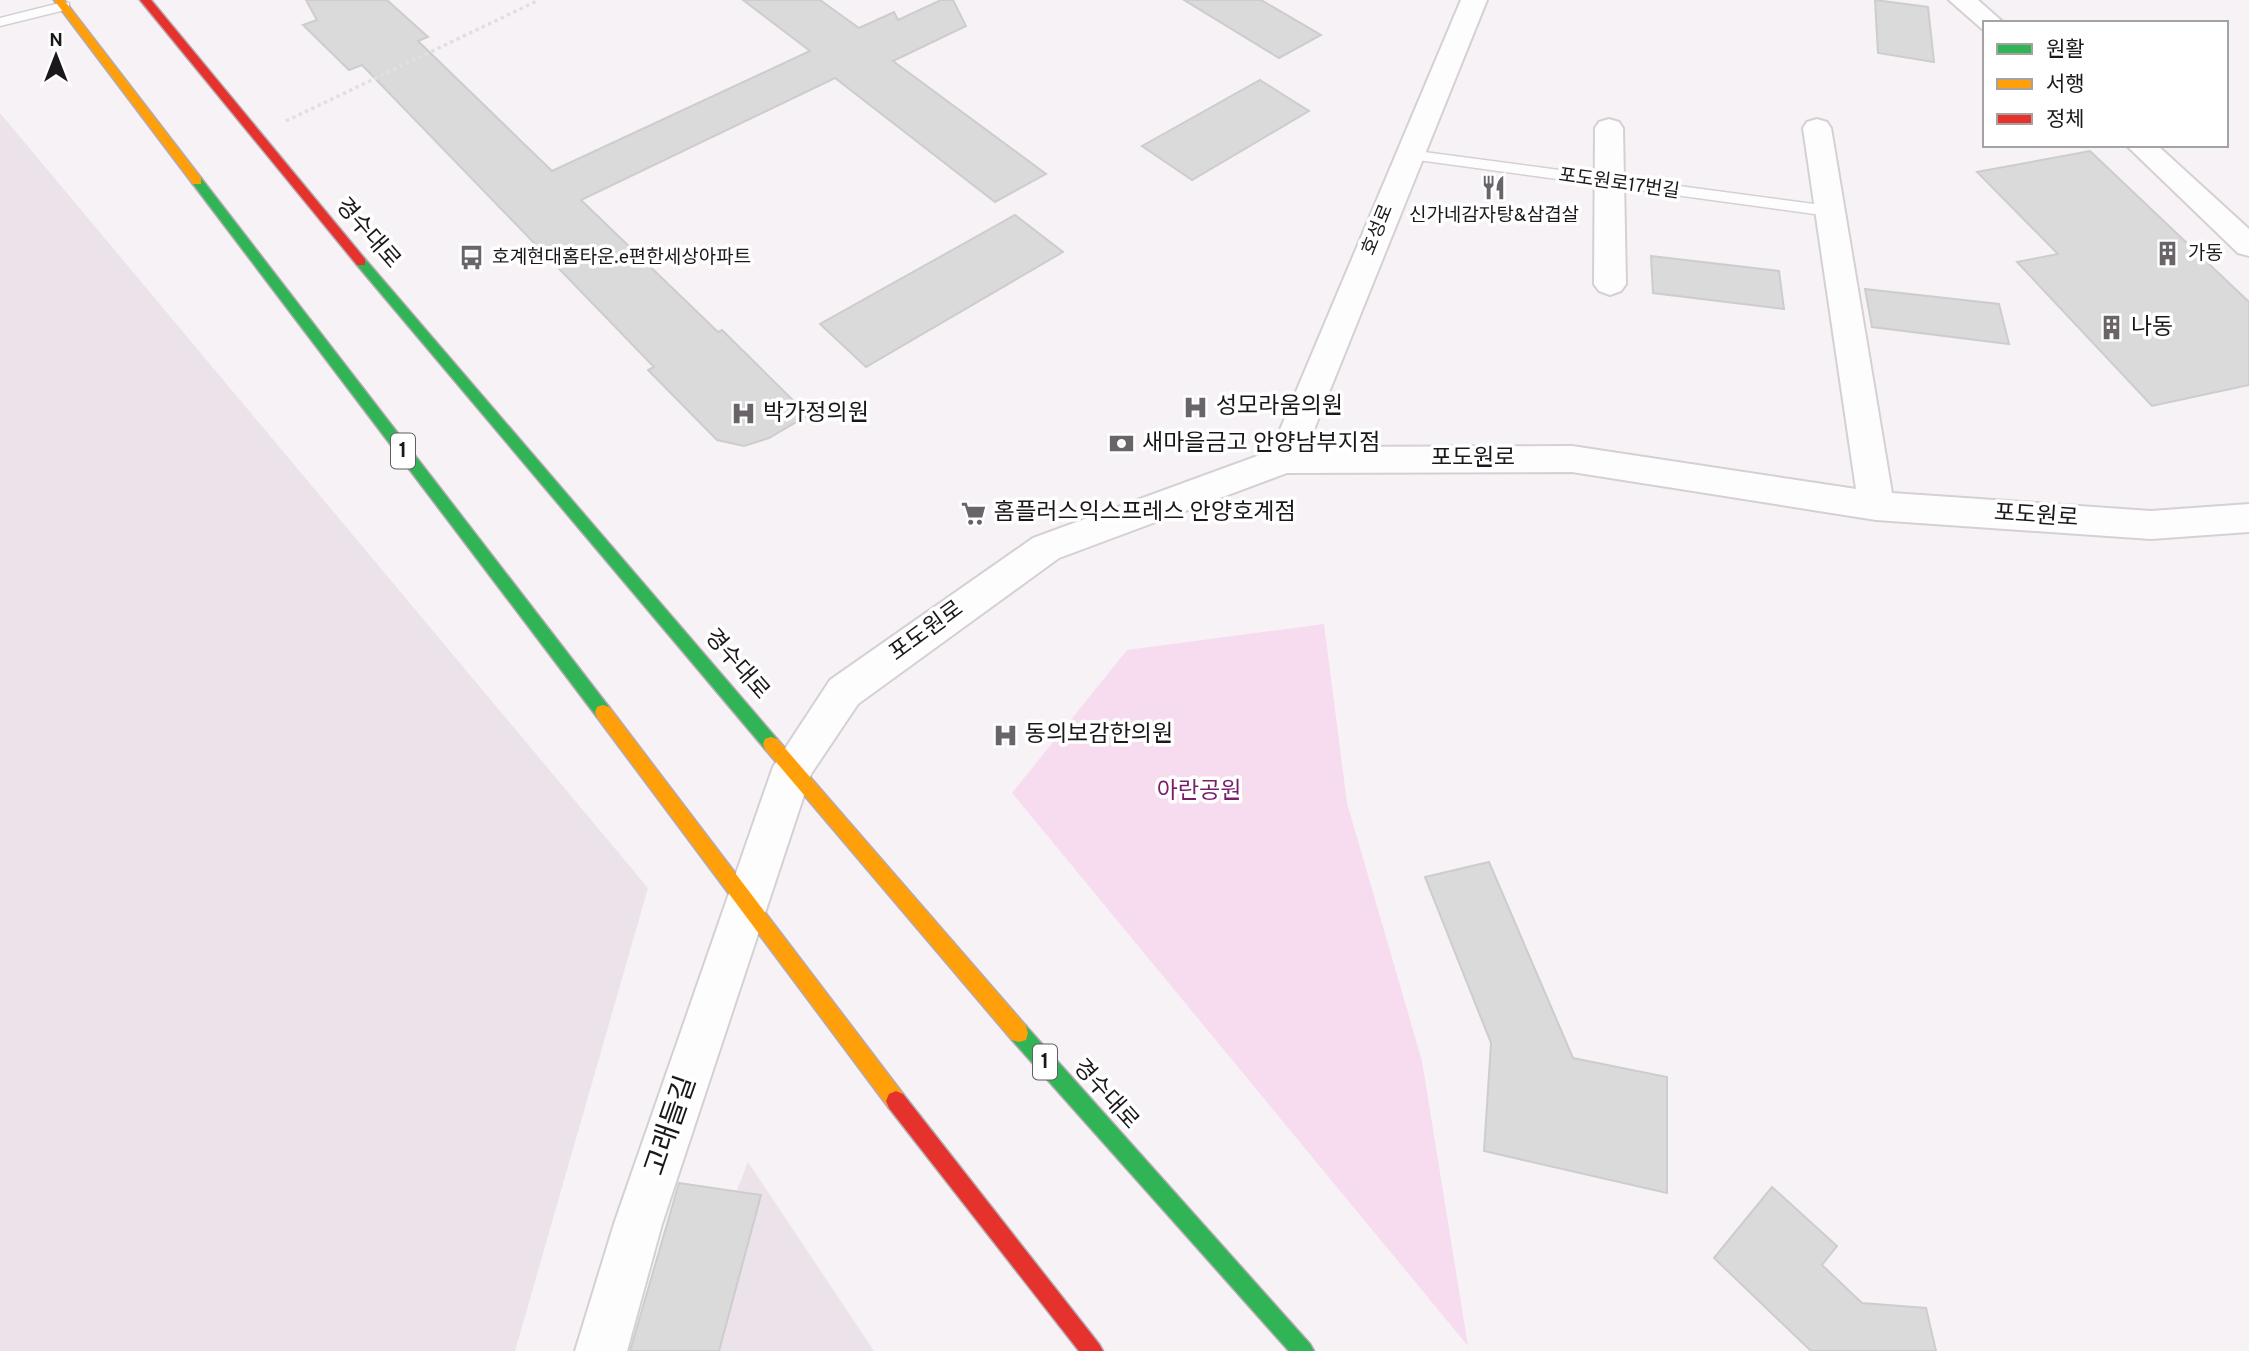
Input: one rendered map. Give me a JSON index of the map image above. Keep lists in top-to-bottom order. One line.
{"streets":{"main road":["경수대로","1"],"street":["호성로","포도원로","고래들길"],"lane":["포도원로17번길"]},"crossings":[["포도원로17번길","호성로"],["호성로","포도원로"],["경수대로","포도원로"],["1","포도원로"],["1","고래들길"],["포도원로","고래들길"]],"parks":["아란공원"],"places":{"restaurant":["신가네감자탕&삼겹살"],"building":["가동","나동"],"bus stop":["호계현대홈타운.e편한세상아파트"],"hospital":["성모라움의원","박가정의원","동의보감한의원"],"bank":["새마을금고 안양남부지점"],"supermarket":["홈플러스익스프레스 안양호계점"]},"legend":["원활","서행","정체"],"north":"top"}
